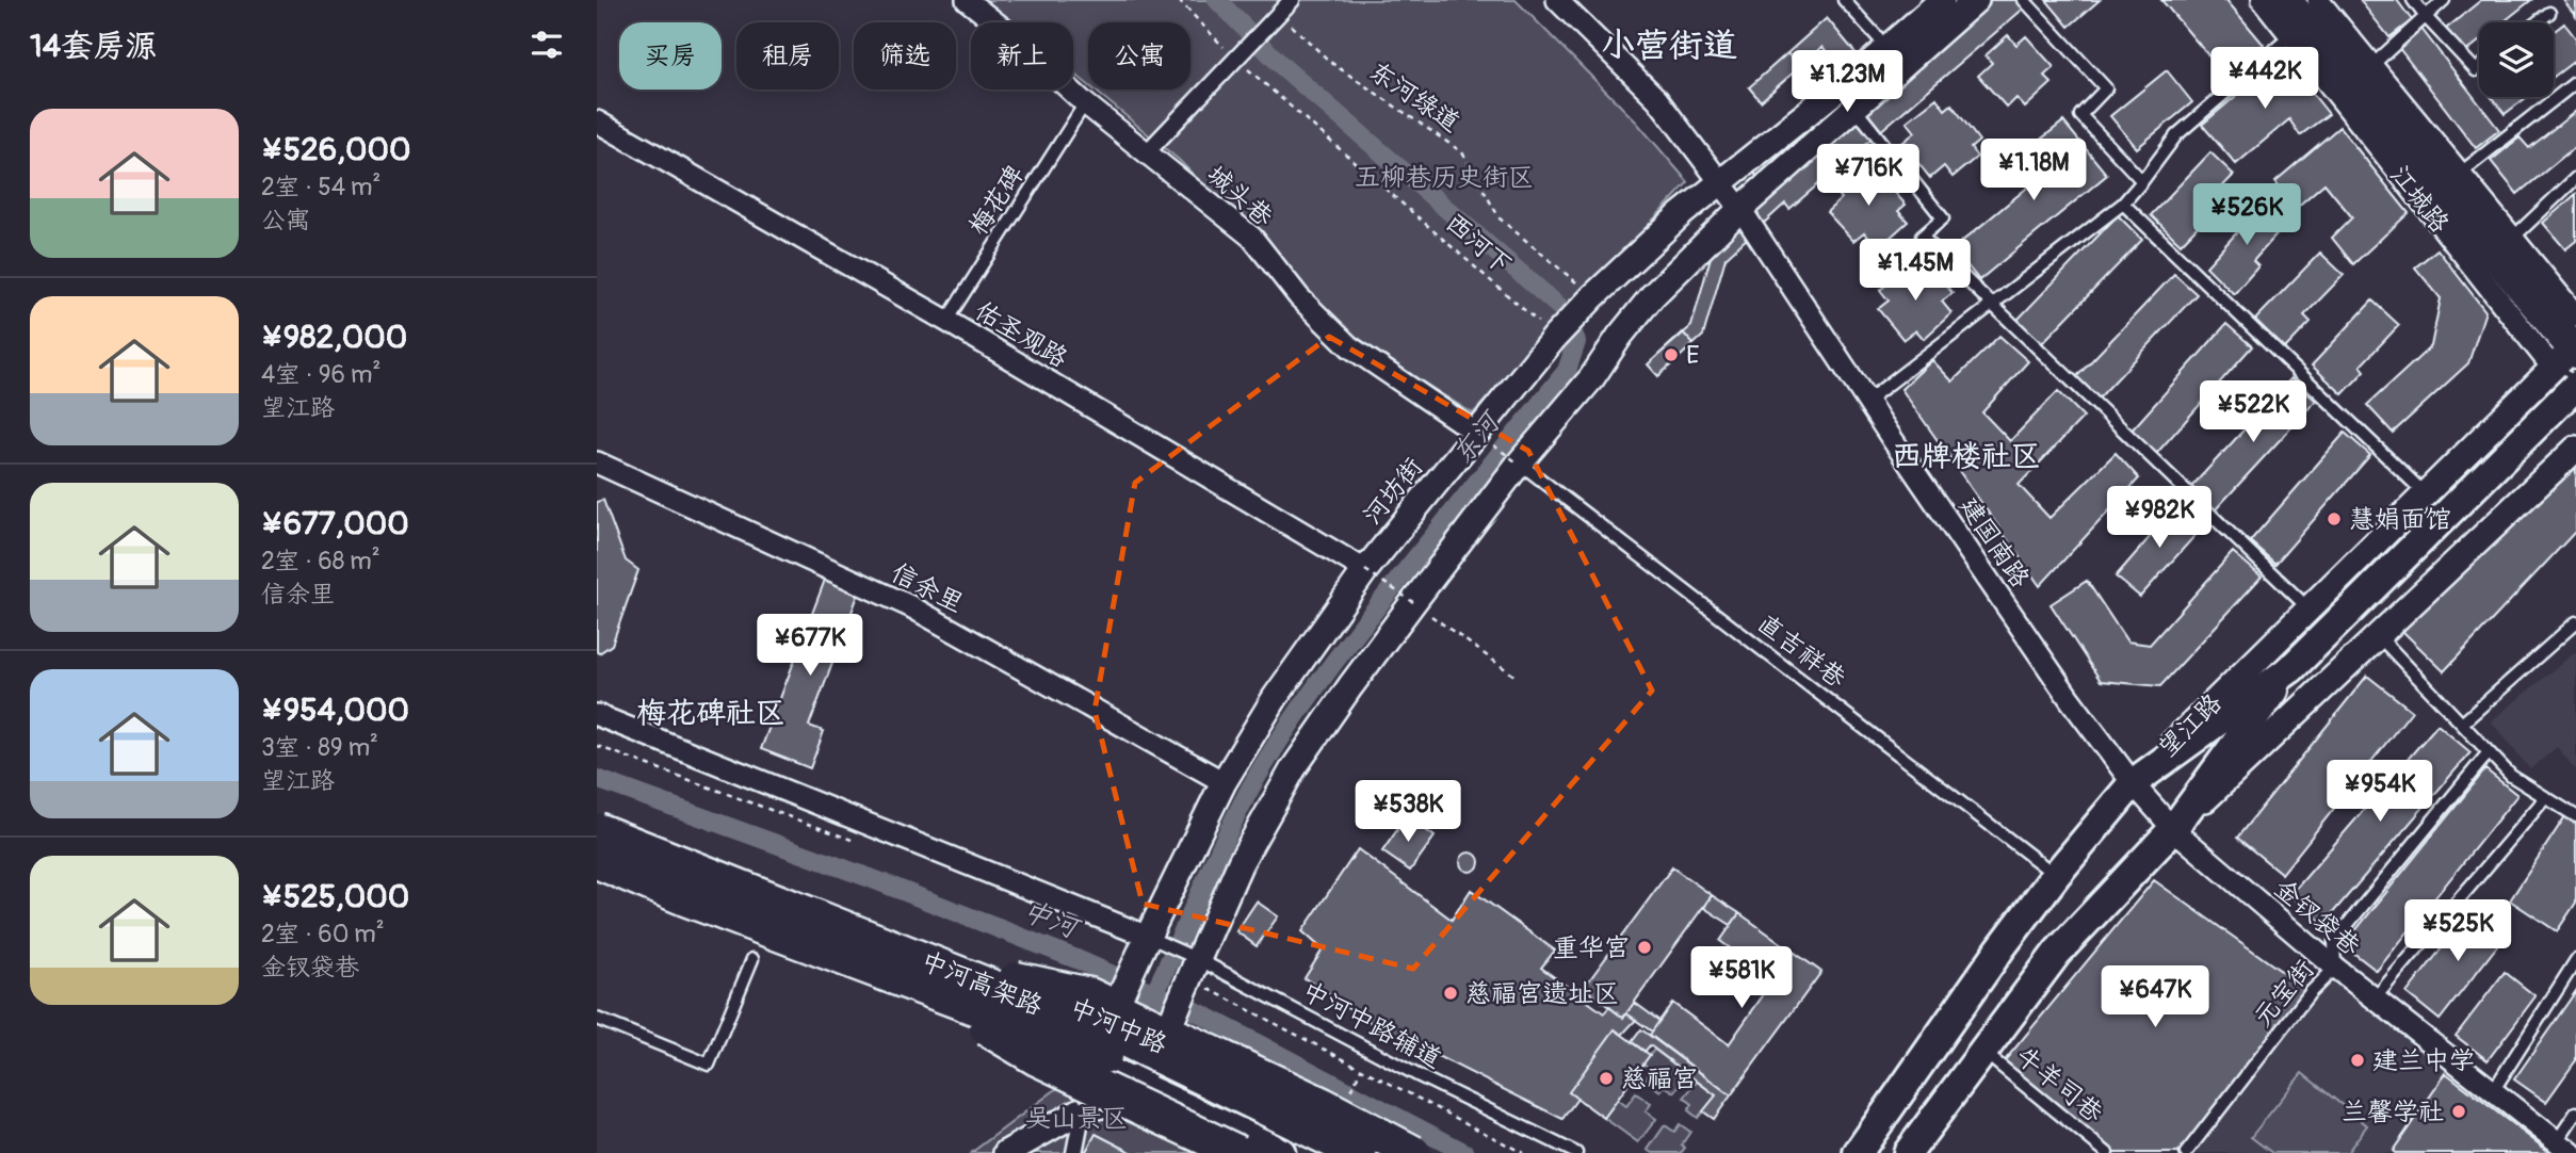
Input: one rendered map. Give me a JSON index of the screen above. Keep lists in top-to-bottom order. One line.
{"streets":{"highway":["中河高架路"],"main road":["江城路","望江路","中河中路"],"street":["城头巷","佑圣观路","河坊街","建国南路","信余里","金钗袋巷"],"lane":["梅花碑","直吉祥巷","元宝街","中河中路辅道","牛羊司巷"],"path":["东河绿道","西河下"]},"crossings":[["东河绿道","河坊街"],["城头巷","梅花碑"],["城头巷","河坊街"],["江城路","望江路"],["梅花碑","佑圣观路"],["西河下","河坊街"],["佑圣观路","河坊街"],["河坊街","建国南路"],["河坊街","信余里"],["河坊街","中河中路辅道"],["河坊街","中河中路"],["建国南路","望江路"],["建国南路","金钗袋巷"],["直吉祥巷","望江路"],["金钗袋巷","元宝街"]],"districts":["小营街道","西牌楼社区","梅花碑社区"],"water":["东河","中河"],"parks":["五柳巷历史街区","吴山景区"],"places":["E","慧娟面馆","重华宫","慈福宫遗址区","建兰中学","慈福宫","兰馨学社"],"page":{"heading":"14套房源","chip":["买房","租房","筛选","新上","公寓"],"price":["¥442K","¥1.23M","¥1.18M","¥716K","¥526K","¥1.45M","¥522K","¥982K","¥677K","¥954K","¥538K","¥525K","¥581K","¥647K"],"list":[{"name":"¥526,000","note":"2室 · 54 m² · 公寓"},{"name":"¥982,000","note":"4室 · 96 m² · 望江路"},{"name":"¥677,000","note":"2室 · 68 m² · 信余里"},{"name":"¥954,000","note":"3室 · 89 m² · 望江路"},{"name":"¥525,000","note":"2室 · 60 m² · 金钗袋巷"}]}}
